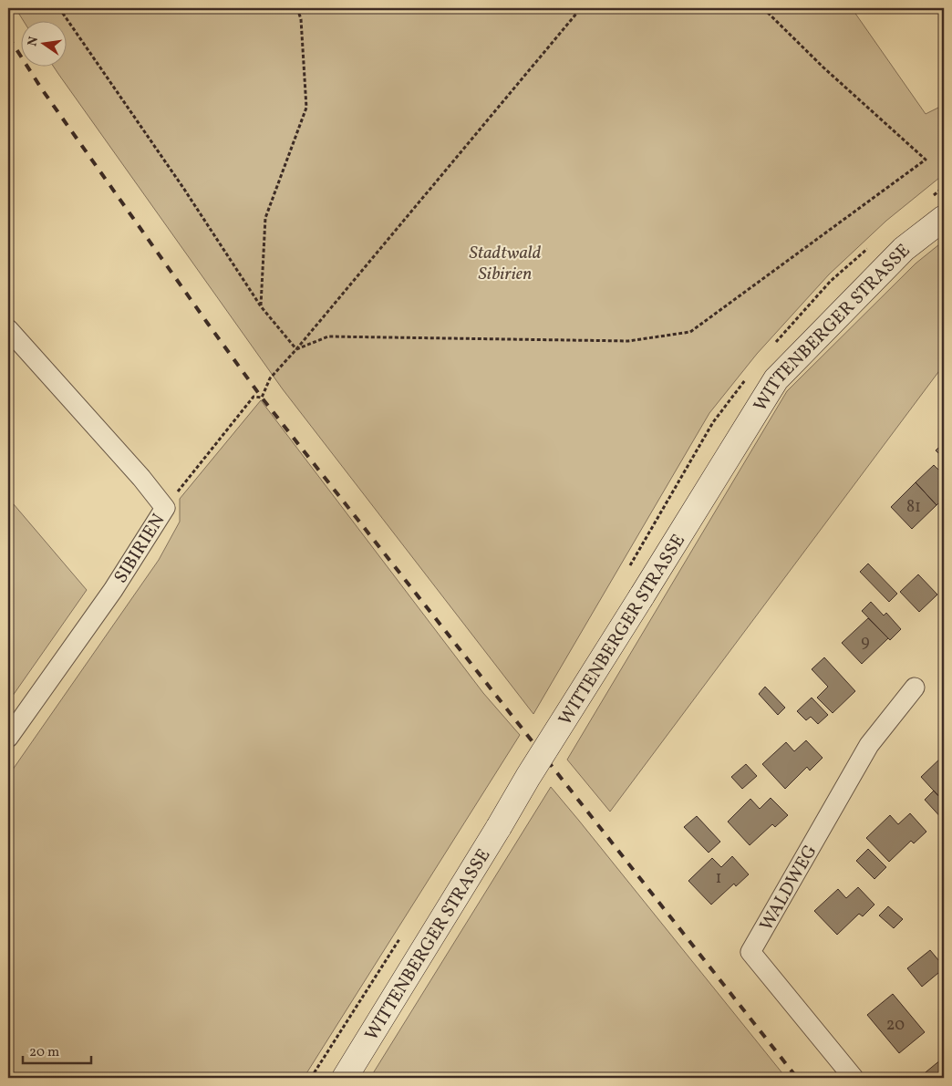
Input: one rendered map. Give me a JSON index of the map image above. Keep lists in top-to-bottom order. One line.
{"streets":{"main road":["WITTENBERGER STRASSE"],"street":["SIBIRIEN","WALDWEG"]},"parks":["Stadtwald Sibirien"],"house_numbers":["81","9","1","20"],"scale_bar":"20 m","north":"left"}
